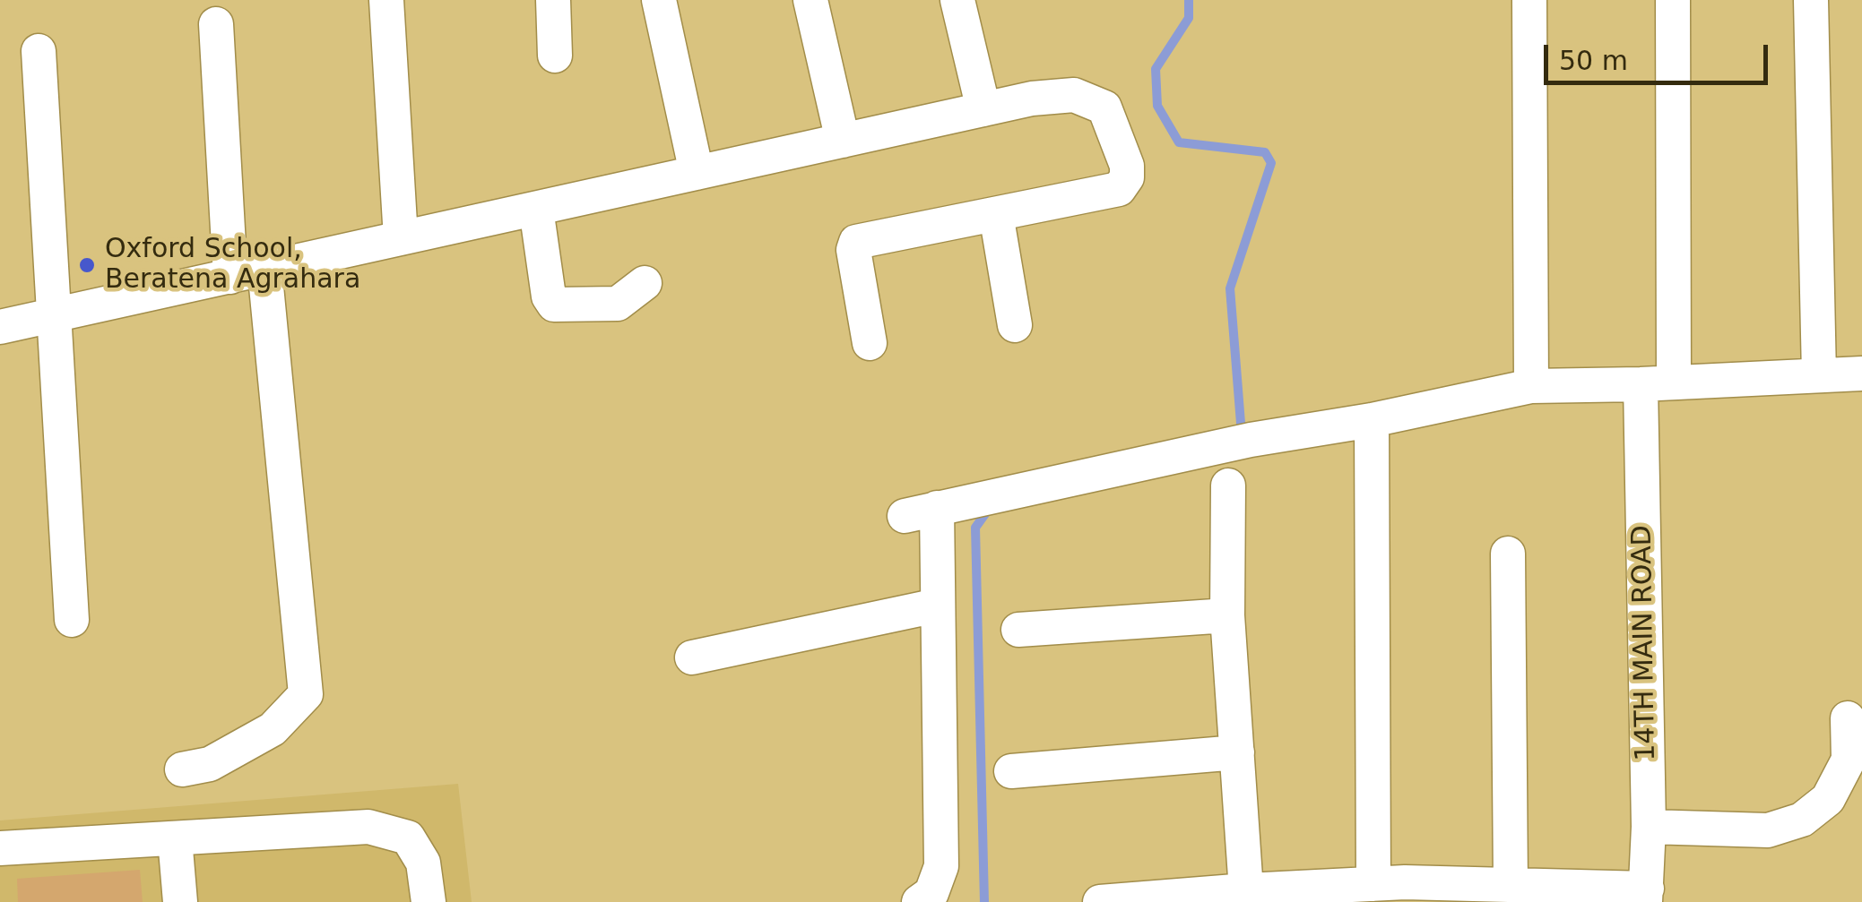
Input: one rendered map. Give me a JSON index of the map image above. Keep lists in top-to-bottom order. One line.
{"streets":{"street":["14TH MAIN ROAD"]},"places":["Oxford School, Beratena Agrahara"],"scale_bar":"50 m"}
